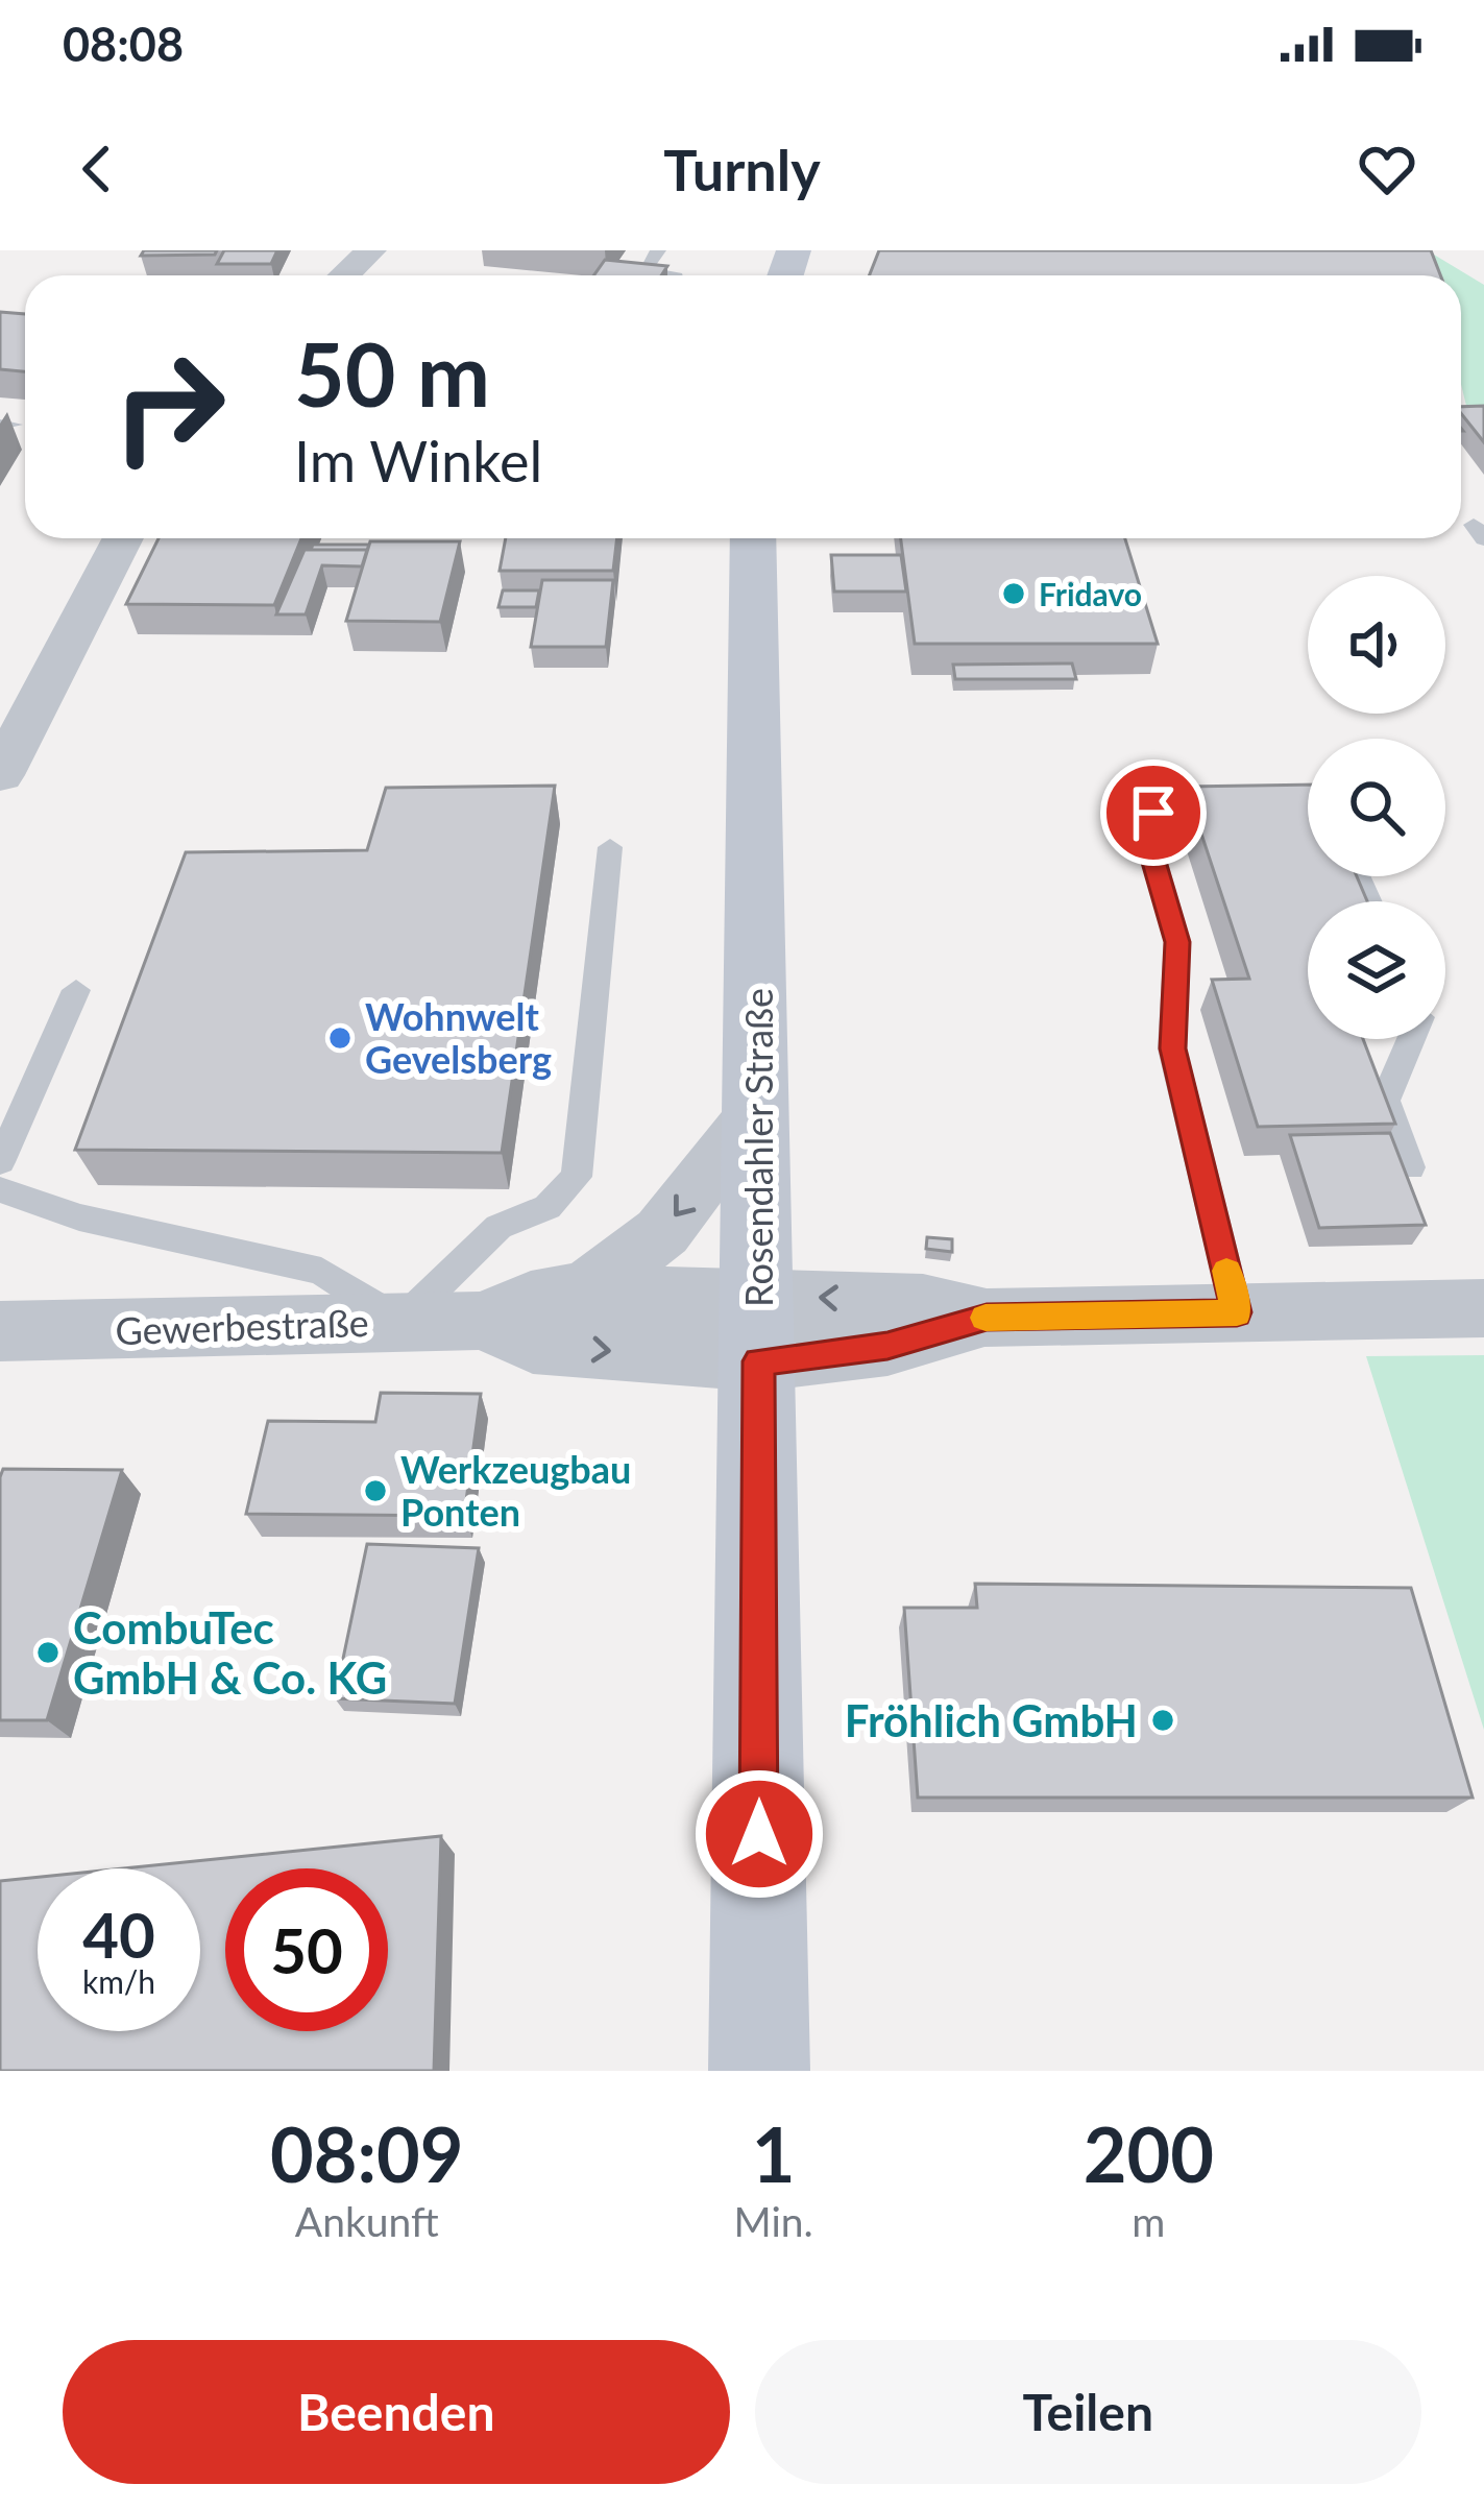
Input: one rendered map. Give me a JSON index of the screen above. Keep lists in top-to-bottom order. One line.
{"streets":{"main road":["Rosendahler Straße"],"street":["Gewerbestraße"]},"crossings":[["Rosendahler Straße","Gewerbestraße"]],"places":["Fridavo","Wohnwelt Gevelsberg","Werkzeugbau Ponten","CombuTec GmbH & Co. KG","Fröhlich GmbH"],"page":{"status":"08:08","header":"Turnly","turn":["50 m","Im Winkel"],"speed":"40 km/h","limit":"50","eta":["08:09","Ankunft","1","Min.","200","m"],"buttons":["Beenden","Teilen"]}}
